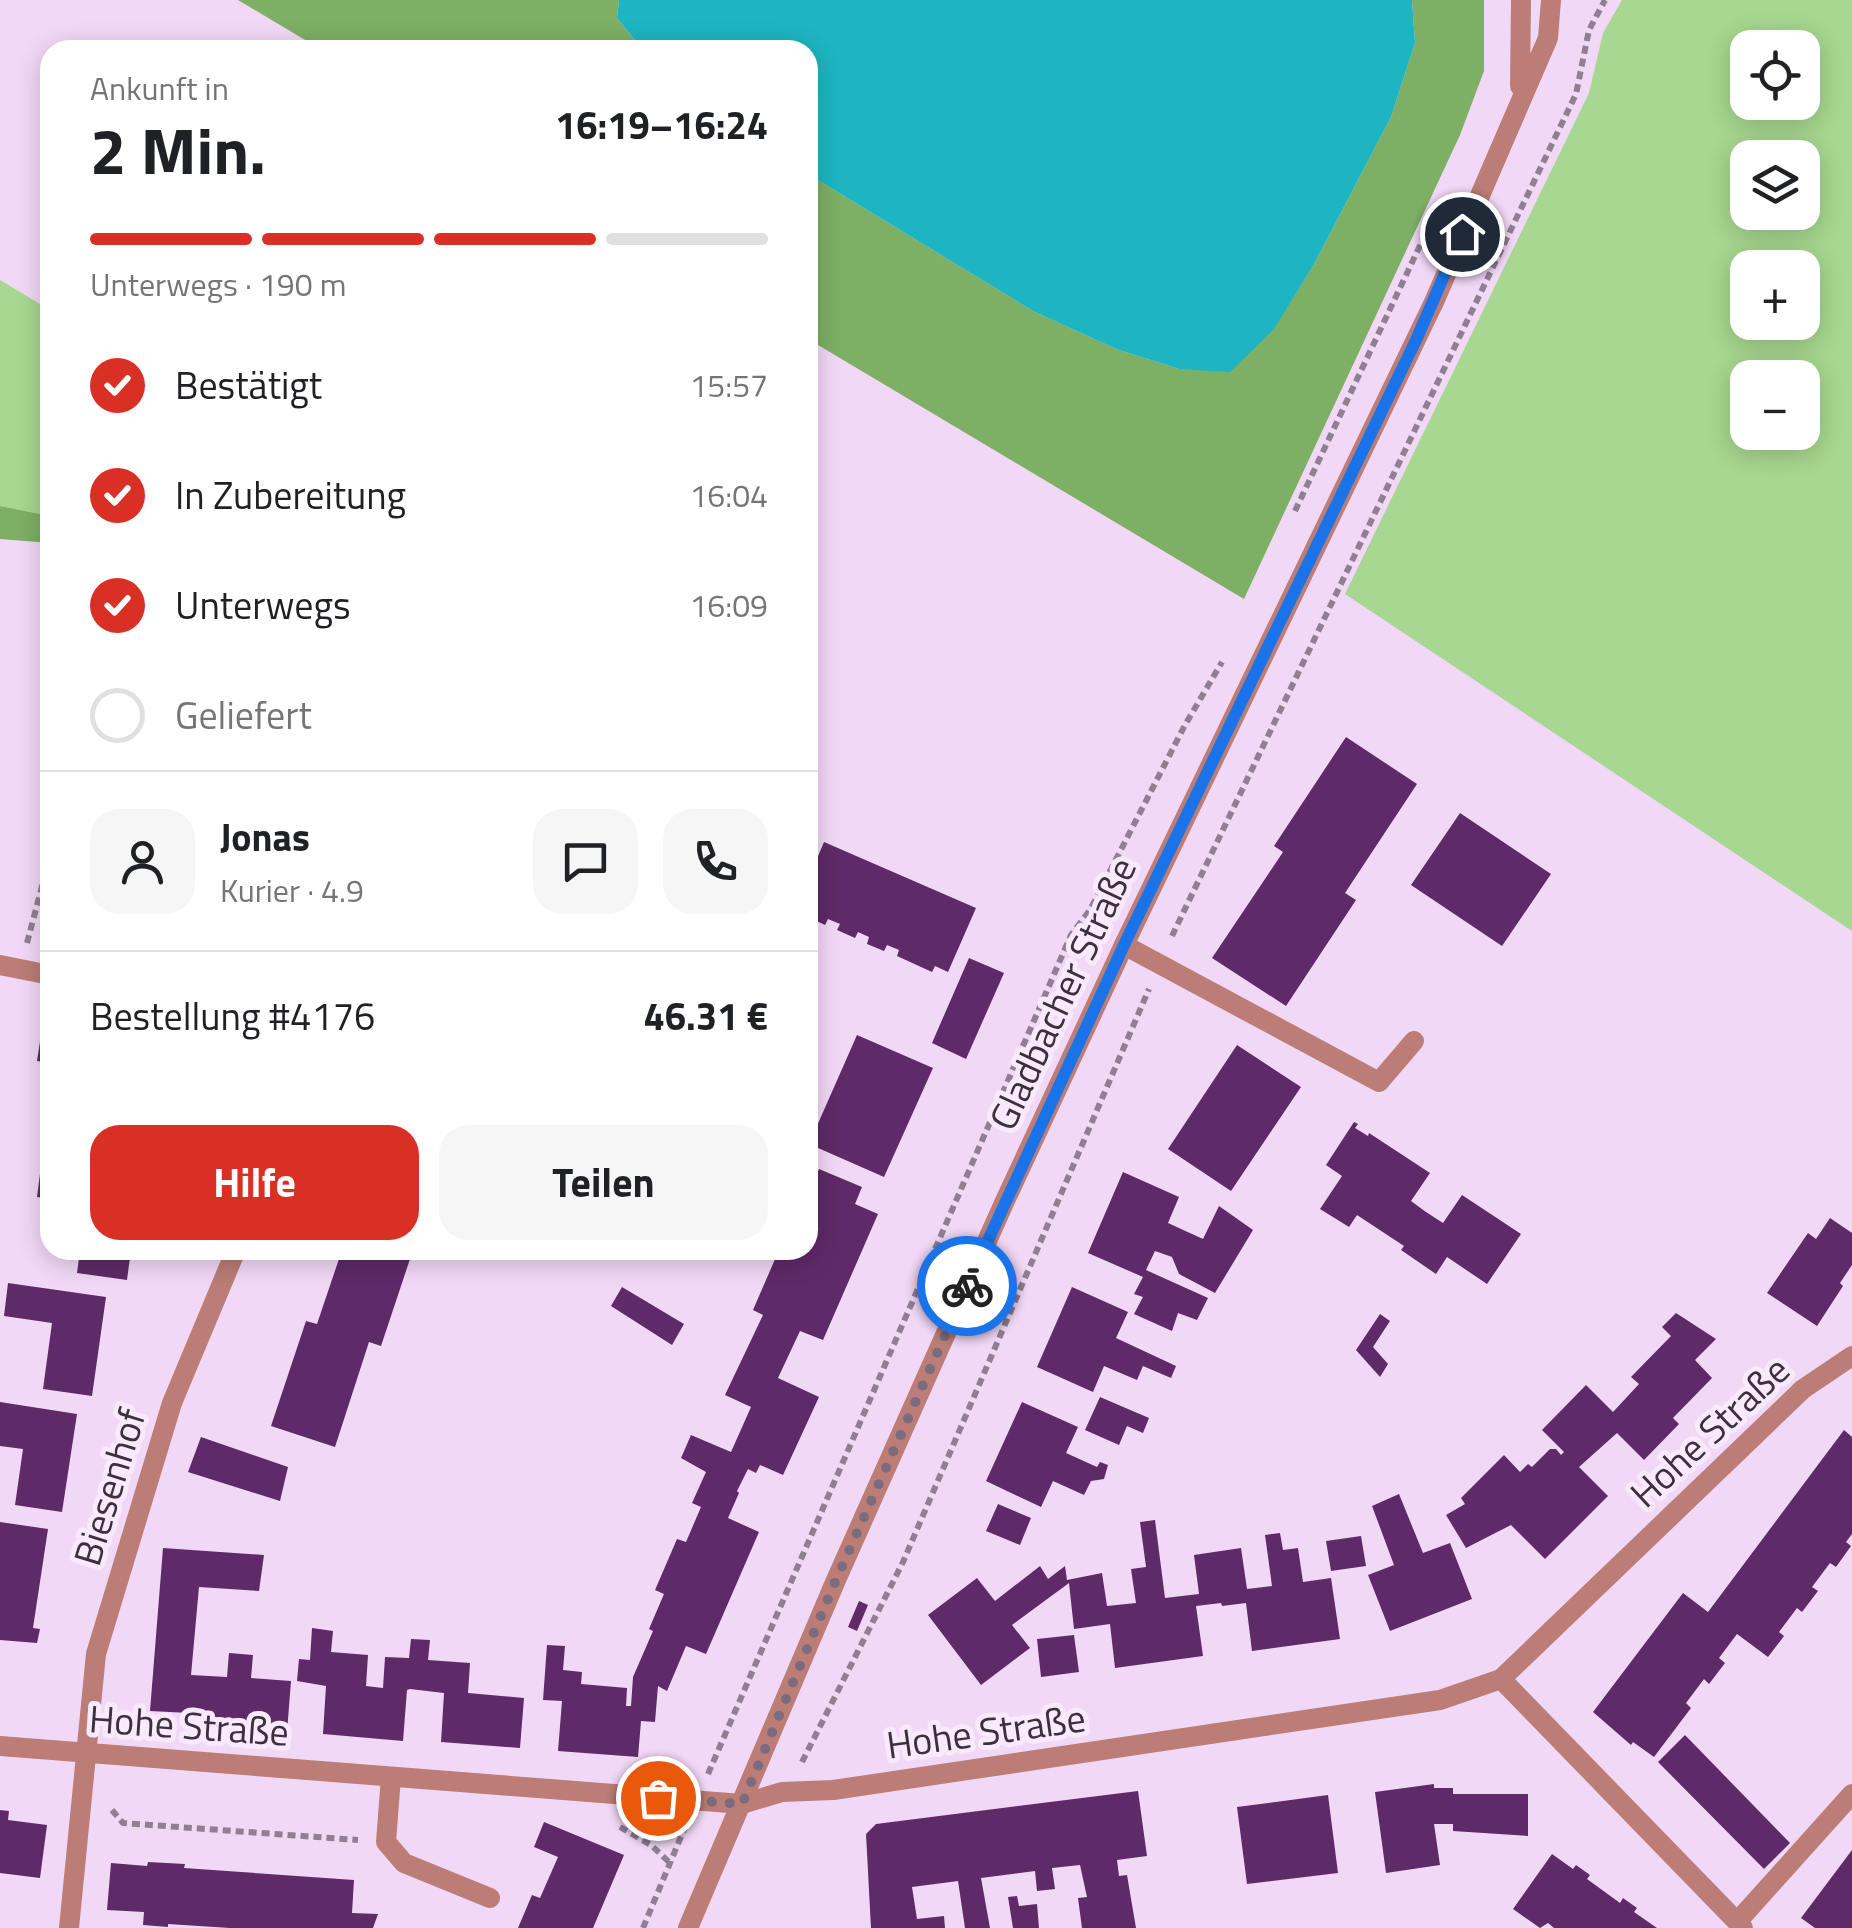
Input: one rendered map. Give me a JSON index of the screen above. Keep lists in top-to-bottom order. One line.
{"streets":{"street":["Gladbacher Straße","Hohe Straße","Biesenhof"]},"crossings":[["Gladbacher Straße","Hohe Straße"],["Hohe Straße","Biesenhof"]],"page":{"map_buttons":["+","−"],"heading":["2 Min.","Ankunft in","16:19–16:24"],"panel":["Jonas","Kurier · 4.9","Bestellung #4176","46.31 €"],"bar":"Unterwegs · 190 m","list":[["Bestätigt","15:57"],["In Zubereitung","16:04"],["Unterwegs","16:09"],"Geliefert"],"buttons":["Hilfe","Teilen"]}}
